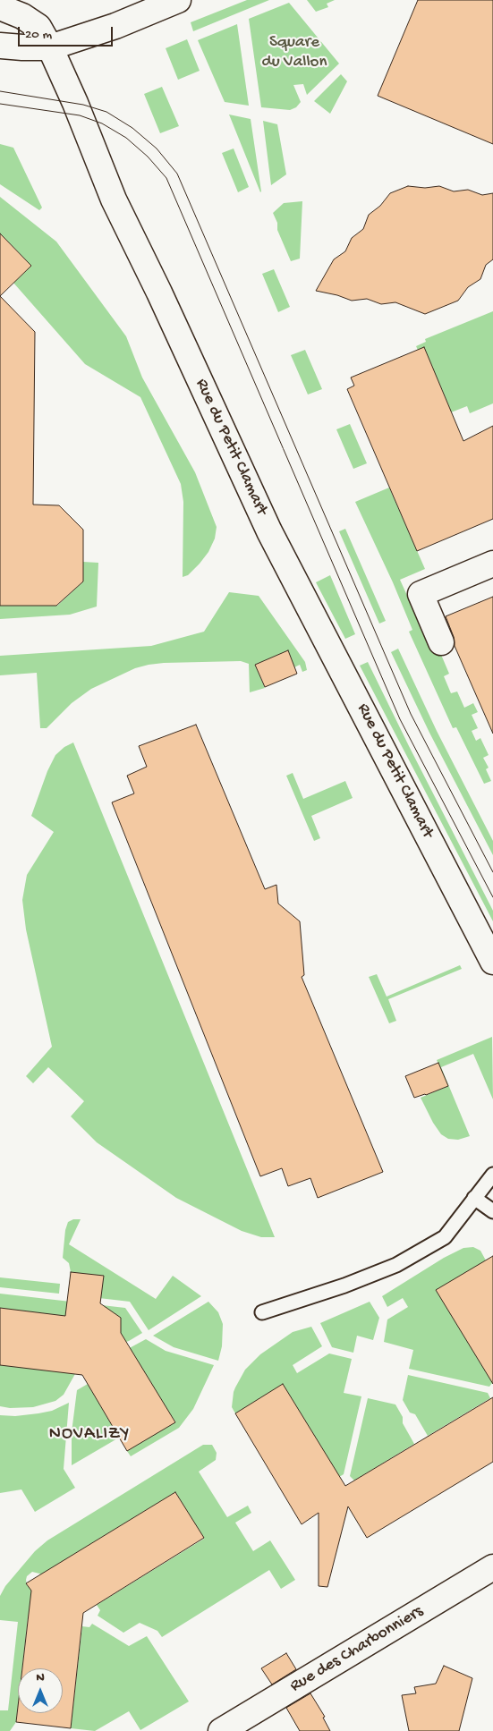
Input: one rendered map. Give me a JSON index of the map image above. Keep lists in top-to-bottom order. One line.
{"streets":{"main road":["Rue du Petit Clamart","Rue des Charbonniers"]},"districts":["NOVALIZY"],"parks":["Square du Vallon"],"scale_bar":"20 m","north":"top"}
